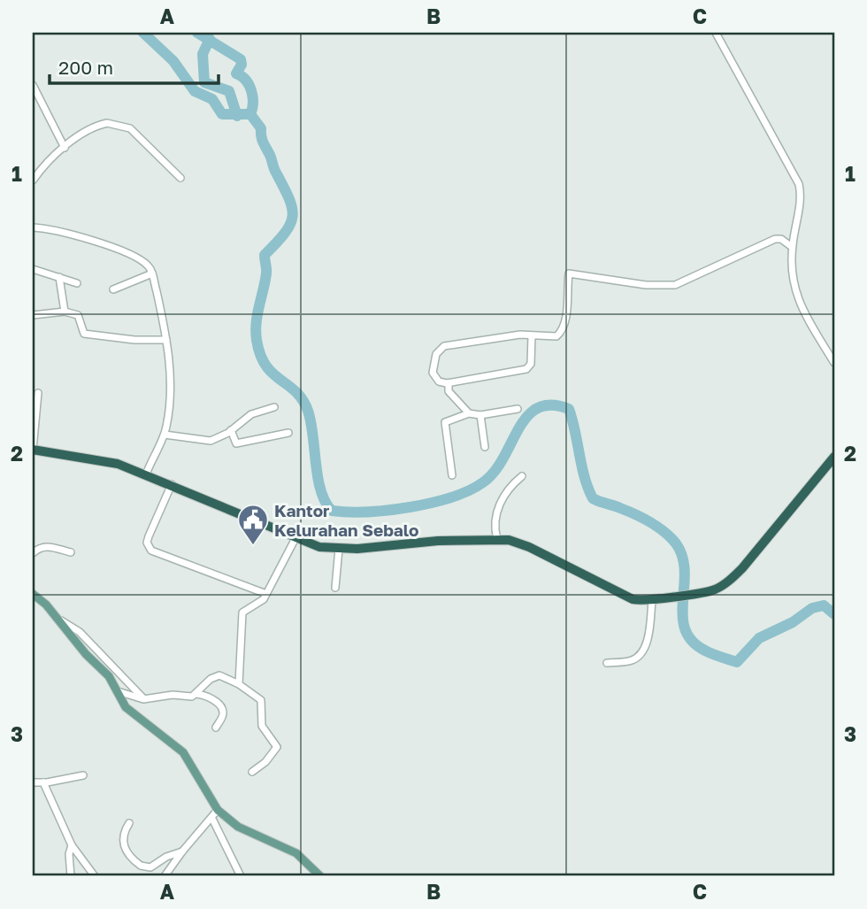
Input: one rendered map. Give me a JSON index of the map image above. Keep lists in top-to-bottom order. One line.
{"places":{"public building":["Kantor Kelurahan Sebalo"]},"scale_bar":"200 m","grid":{"columns":["A","B","C"],"rows":["1","2","3"]}}
